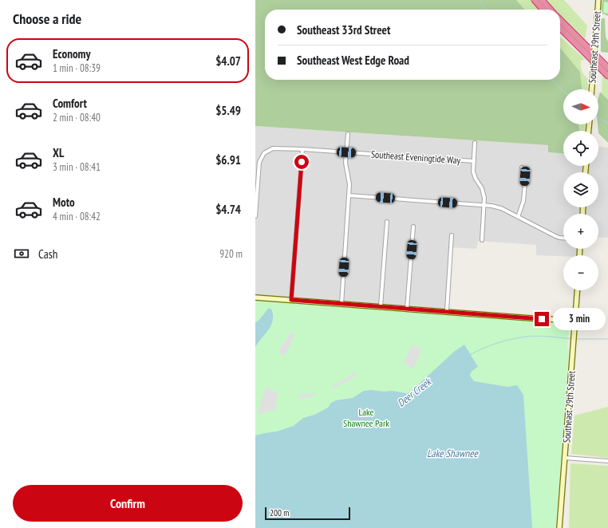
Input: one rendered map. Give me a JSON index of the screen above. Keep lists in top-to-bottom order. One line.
{"streets":{"main road":["Southeast 29th Street"],"street":["Southeast Eveningtide Way"]},"water":["Deer Creek","Lake Shawnee"],"parks":["Lake Shawnee Park"],"scale_bar":"200 m","north":"right","page":{"heading":"Choose a ride","banner":["Southeast 33rd Street","Southeast West Edge Road"],"list":[{"name":"Economy","note":"1 min · 08:39","value":"$4.07"},{"name":"Comfort","note":"2 min · 08:40","value":"$5.49"},{"name":"XL","note":"3 min · 08:41","value":"$6.91"},{"name":"Moto","note":"4 min · 08:42","value":"$4.74"}],"map_buttons":["+","−"],"pay":["Cash","920 m"],"bubble":"3 min","buttons":"Confirm","scale":"200 m"}}
